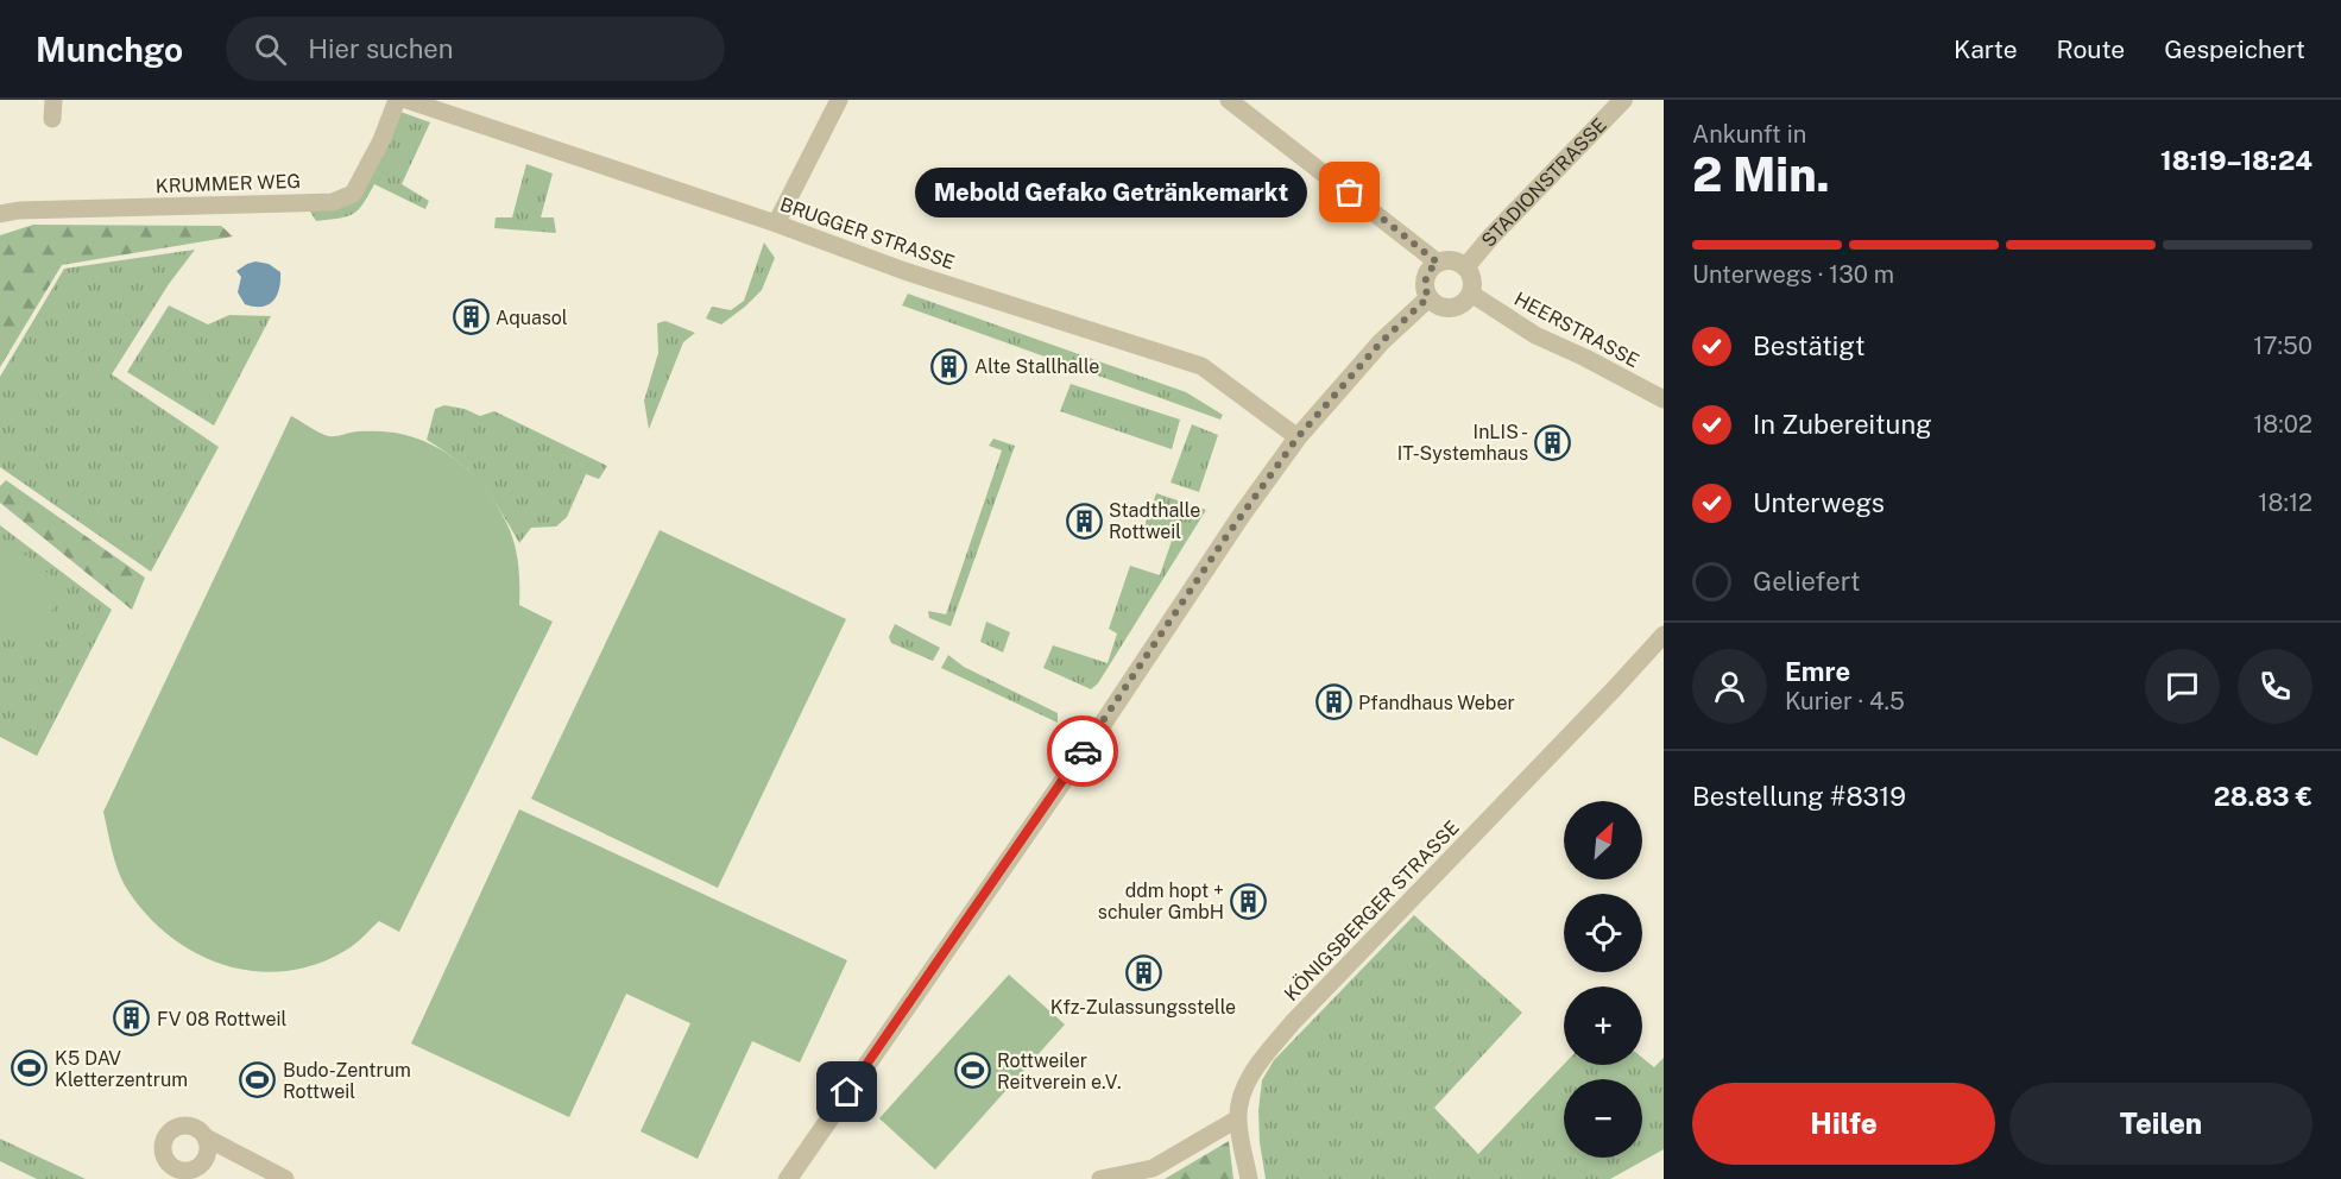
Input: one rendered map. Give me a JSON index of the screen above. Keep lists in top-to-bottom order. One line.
{"streets":{"street":["KRUMMER WEG","STADIONSTRASSE","BRUGGER STRASSE","HEERSTRASSE","KÖNIGSBERGER STRASSE"]},"crossings":[["STADIONSTRASSE","HEERSTRASSE"]],"places":{"other":["Mebold Gefako Getränkemarkt"],"building":["Aquasol","Alte Stallhalle","InLIS - IT-Systemhaus","Stadthalle Rottweil","Pfandhaus Weber","ddm hopt + schuler GmbH","Kfz-Zulassungsstelle","FV 08 Rottweil"],"sports":["K5 DAV Kletterzentrum","Rottweiler Reitverein e.V.","Budo-Zentrum Rottweil"]},"north":"top right","page":{"header":"Munchgo","search":"Hier suchen","nav":["Karte","Route","Gespeichert"],"heading":["2 Min.","Ankunft in","18:19–18:24"],"panel":["Emre","Kurier · 4.5","Bestellung #8319","28.83 €"],"bubble":"Mebold Gefako Getränkemarkt","bar":"Unterwegs · 130 m","list":[["Bestätigt","17:50"],["In Zubereitung","18:02"],["Unterwegs","18:12"],"Geliefert"],"map_buttons":["+","−"],"buttons":["Hilfe","Teilen"]}}
